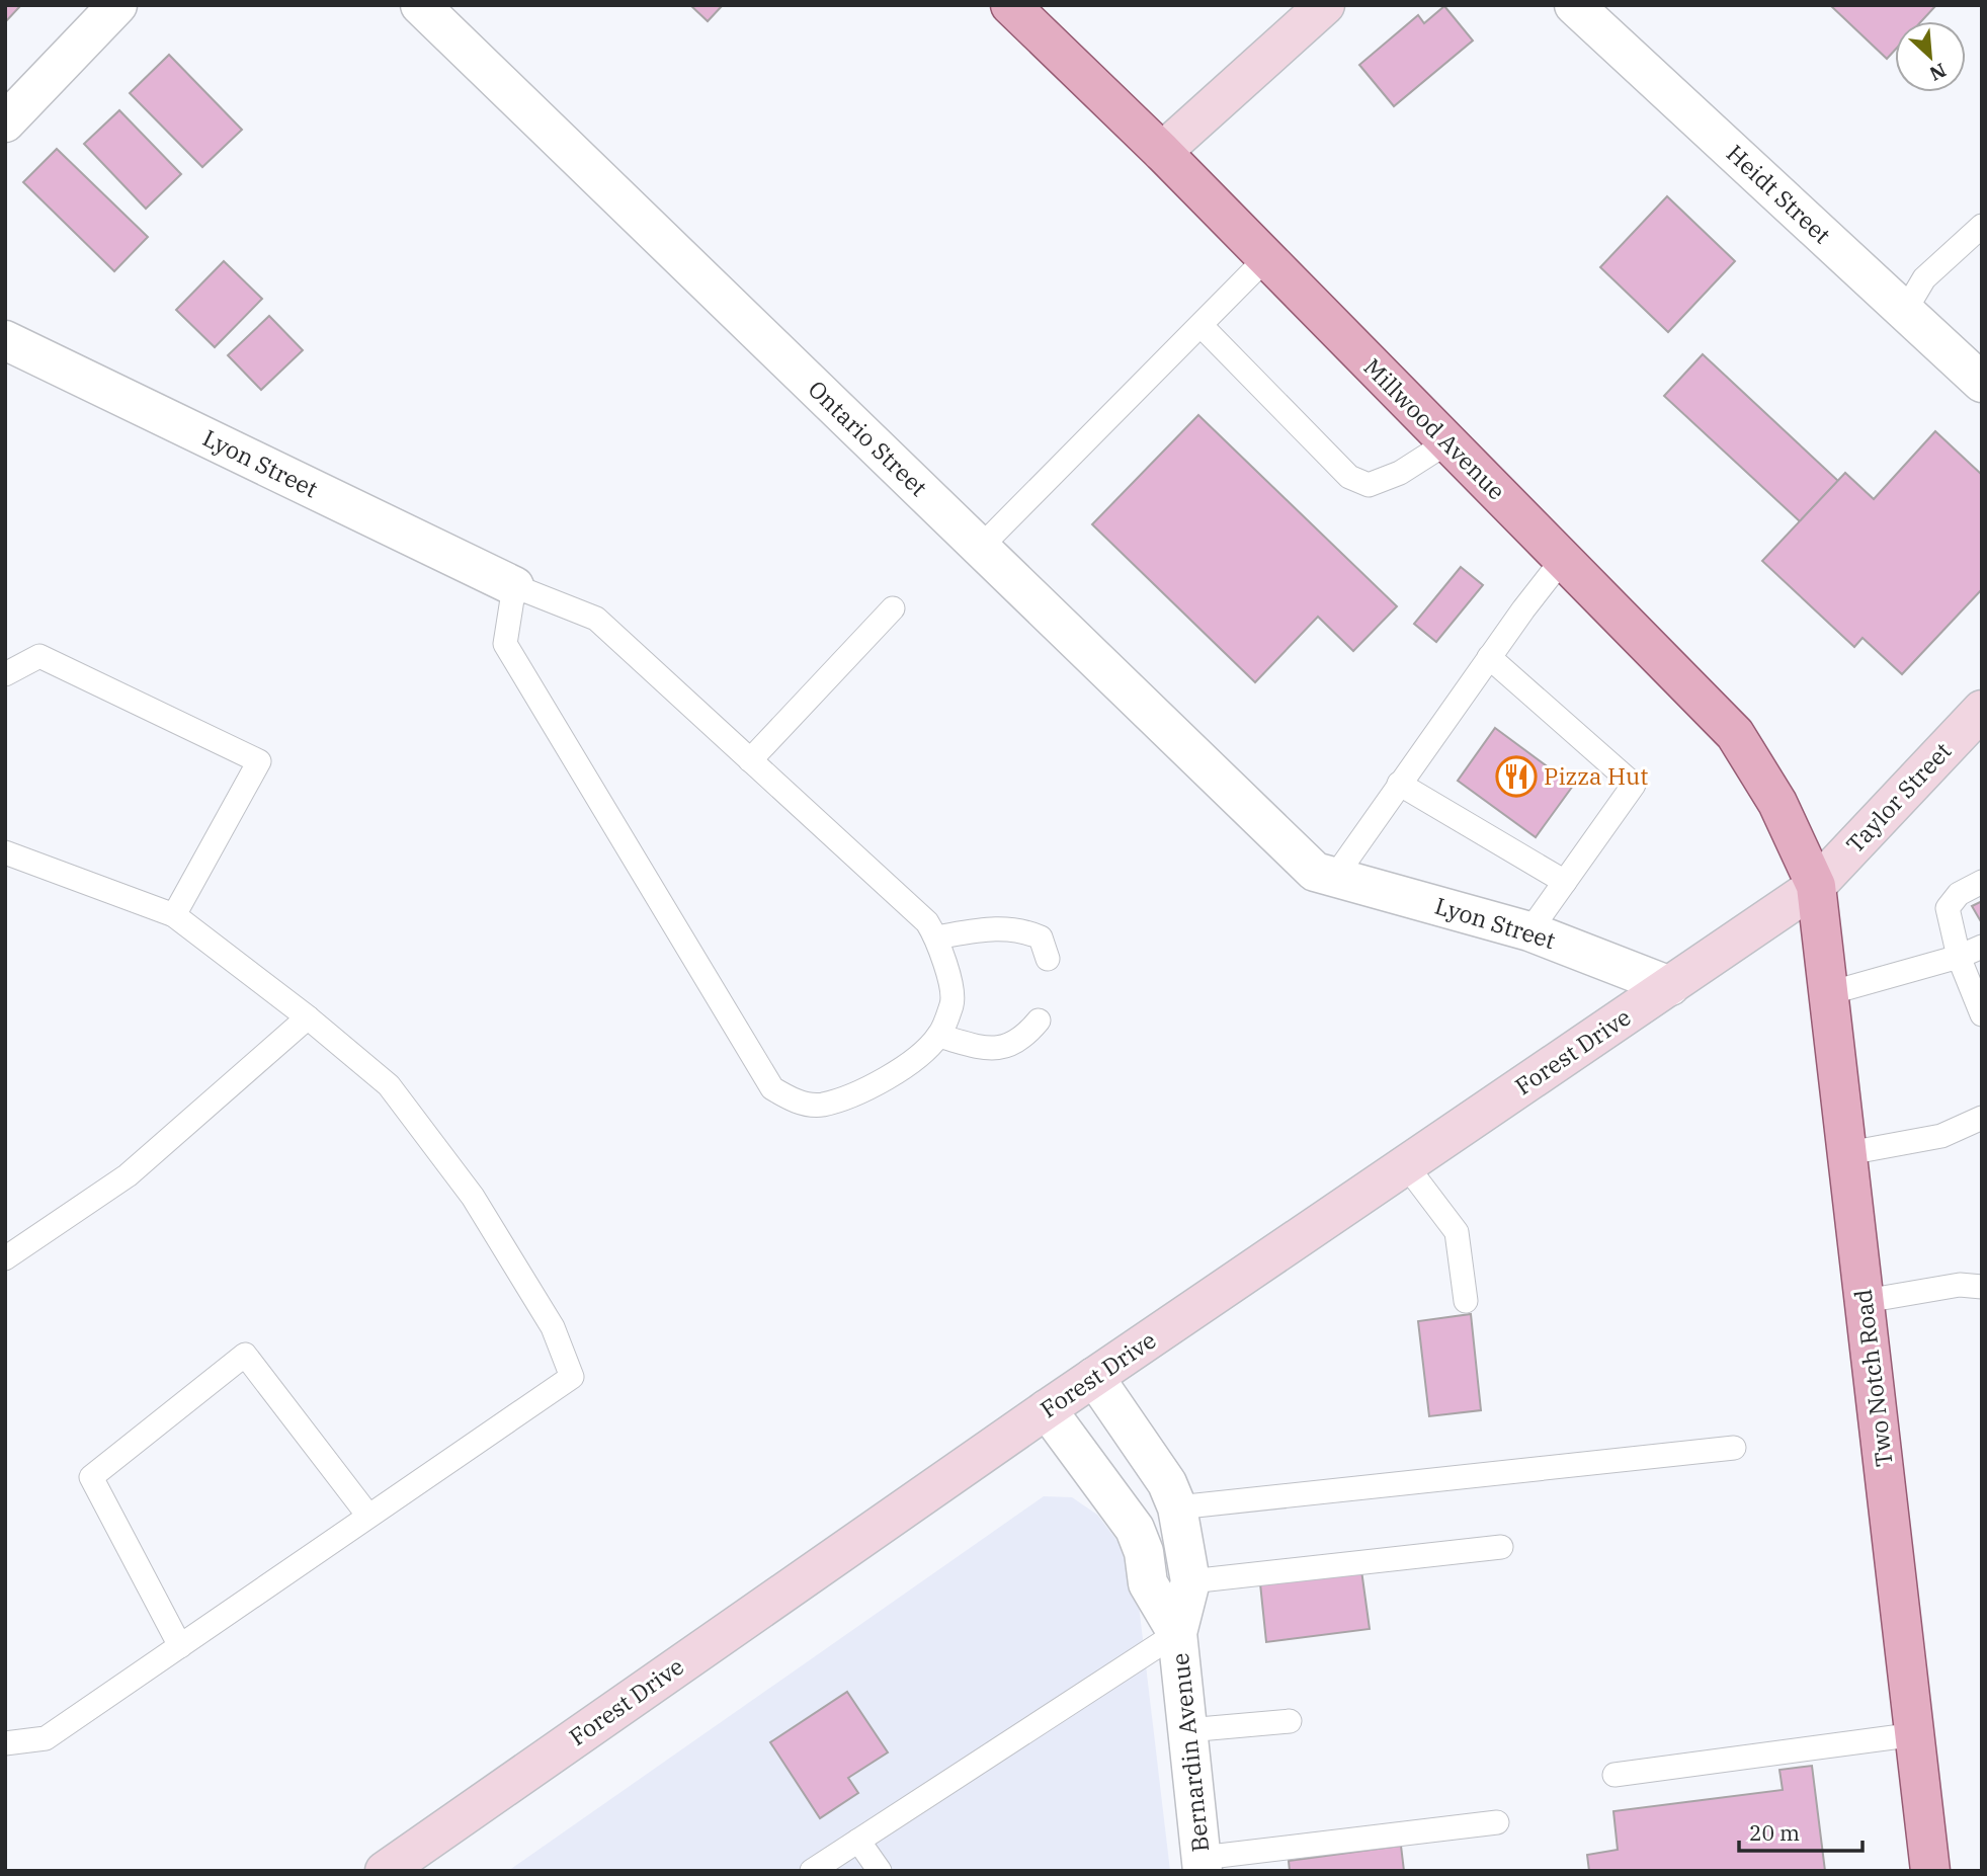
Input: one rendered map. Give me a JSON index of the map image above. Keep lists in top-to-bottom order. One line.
{"streets":{"main road":["Millwood Avenue","Taylor Street","Forest Drive","Two Notch Road"],"street":["Heidt Street","Ontario Street","Lyon Street","Bernardin Avenue"]},"crossings":[["Millwood Avenue","Taylor Street"],["Millwood Avenue","Forest Drive"],["Millwood Avenue","Two Notch Road"],["Ontario Street","Lyon Street"],["Lyon Street","Forest Drive"],["Taylor Street","Forest Drive"],["Taylor Street","Two Notch Road"],["Forest Drive","Two Notch Road"],["Forest Drive","Bernardin Avenue"]],"places":{"restaurant":["Pizza Hut"]},"scale_bar":"20 m","north":"bottom right"}
